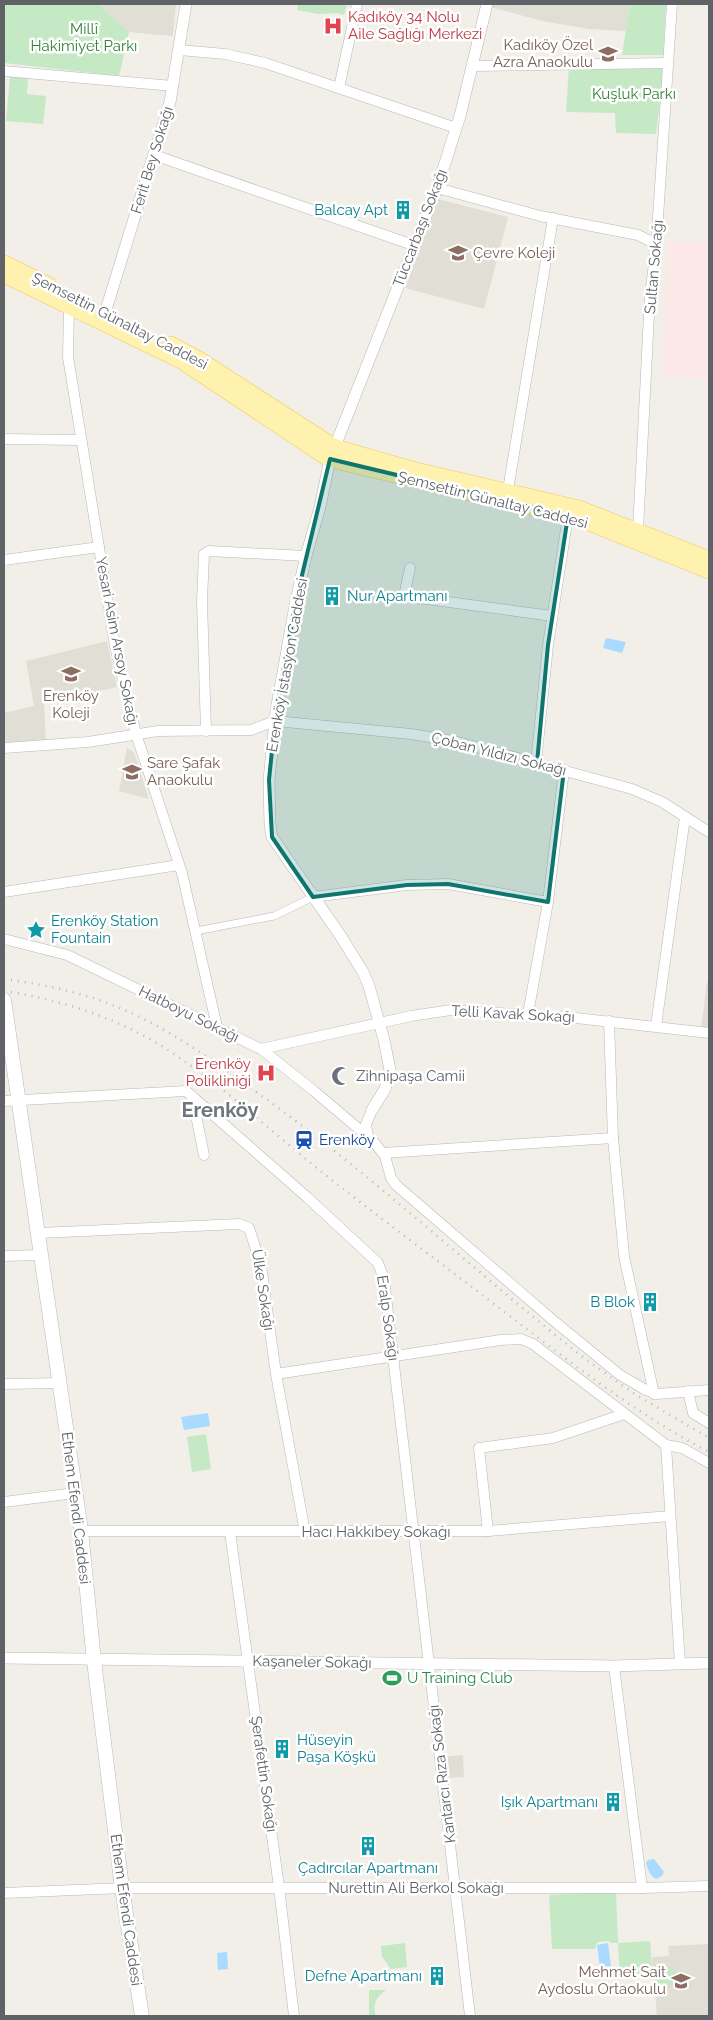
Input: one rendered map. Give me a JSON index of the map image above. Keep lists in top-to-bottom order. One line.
{"streets":{"main road":["Şemsettin Günaltay Caddesi","Ethem Efendi Caddesi"],"street":["Ferit Bey Sokağı","Tüccarbaşı Sokağı","Sultan Sokağı","Yesari Asim Arsoy Sokağı","Erenköy İstasyon Caddesi","Çoban Yıldızı Sokağı","Hatboyu Sokağı","Telli Kavak Sokağı","Ülke Sokağı","Eralp Sokağı","Hacı Hakkıbey Sokağı","Kaşaneler Sokağı","Şerafettin Sokağı","Kantarcı Rıza Sokağı","Nurettin Ali Berkol Sokağı"]},"crossings":[["Ferit Bey Sokağı","Şemsettin Günaltay Caddesi"],["Tüccarbaşı Sokağı","Şemsettin Günaltay Caddesi"],["Tüccarbaşı Sokağı","Erenköy İstasyon Caddesi"],["Sultan Sokağı","Şemsettin Günaltay Caddesi"],["Şemsettin Günaltay Caddesi","Yesari Asim Arsoy Sokağı"],["Şemsettin Günaltay Caddesi","Erenköy İstasyon Caddesi"],["Yesari Asim Arsoy Sokağı","Hatboyu Sokağı"],["Erenköy İstasyon Caddesi","Çoban Yıldızı Sokağı"],["Erenköy İstasyon Caddesi","Telli Kavak Sokağı"],["Hatboyu Sokağı","Telli Kavak Sokağı"],["Ülke Sokağı","Ethem Efendi Caddesi"],["Ülke Sokağı","Hacı Hakkıbey Sokağı"],["Eralp Sokağı","Hacı Hakkıbey Sokağı"],["Eralp Sokağı","Kantarcı Rıza Sokağı"],["Ethem Efendi Caddesi","Hacı Hakkıbey Sokağı"],["Ethem Efendi Caddesi","Kaşaneler Sokağı"],["Ethem Efendi Caddesi","Nurettin Ali Berkol Sokağı"],["Hacı Hakkıbey Sokağı","Şerafettin Sokağı"],["Hacı Hakkıbey Sokağı","Kantarcı Rıza Sokağı"],["Kaşaneler Sokağı","Şerafettin Sokağı"],["Kaşaneler Sokağı","Kantarcı Rıza Sokağı"],["Şerafettin Sokağı","Nurettin Ali Berkol Sokağı"],["Kantarcı Rıza Sokağı","Nurettin Ali Berkol Sokağı"]],"districts":["Erenköy"],"parks":["Millî Hakimiyet Parkı","Kuşluk Parkı"],"places":{"hospital":["Kadıköy 34 Nolu Aile Sağlığı Merkezi","Erenköy Polikliniği"],"school or university":["Kadıköy Özel Azra Anaokulu","Çevre Koleji","Erenköy Koleji","Sare Şafak Anaokulu","Mehmet Sait Aydoslu Ortaokulu"],"building":["Balcay Apt","Nur Apartmanı","B Blok","Hüseyin Paşa Köşkü","Işık Apartmanı","Çadırcılar Apartmanı","Defne Apartmanı"],"place":["Erenköy Station Fountain"],"mosque":["Zihnipaşa Camii"],"station":["Erenköy"],"sports":["U Training Club"]}}
